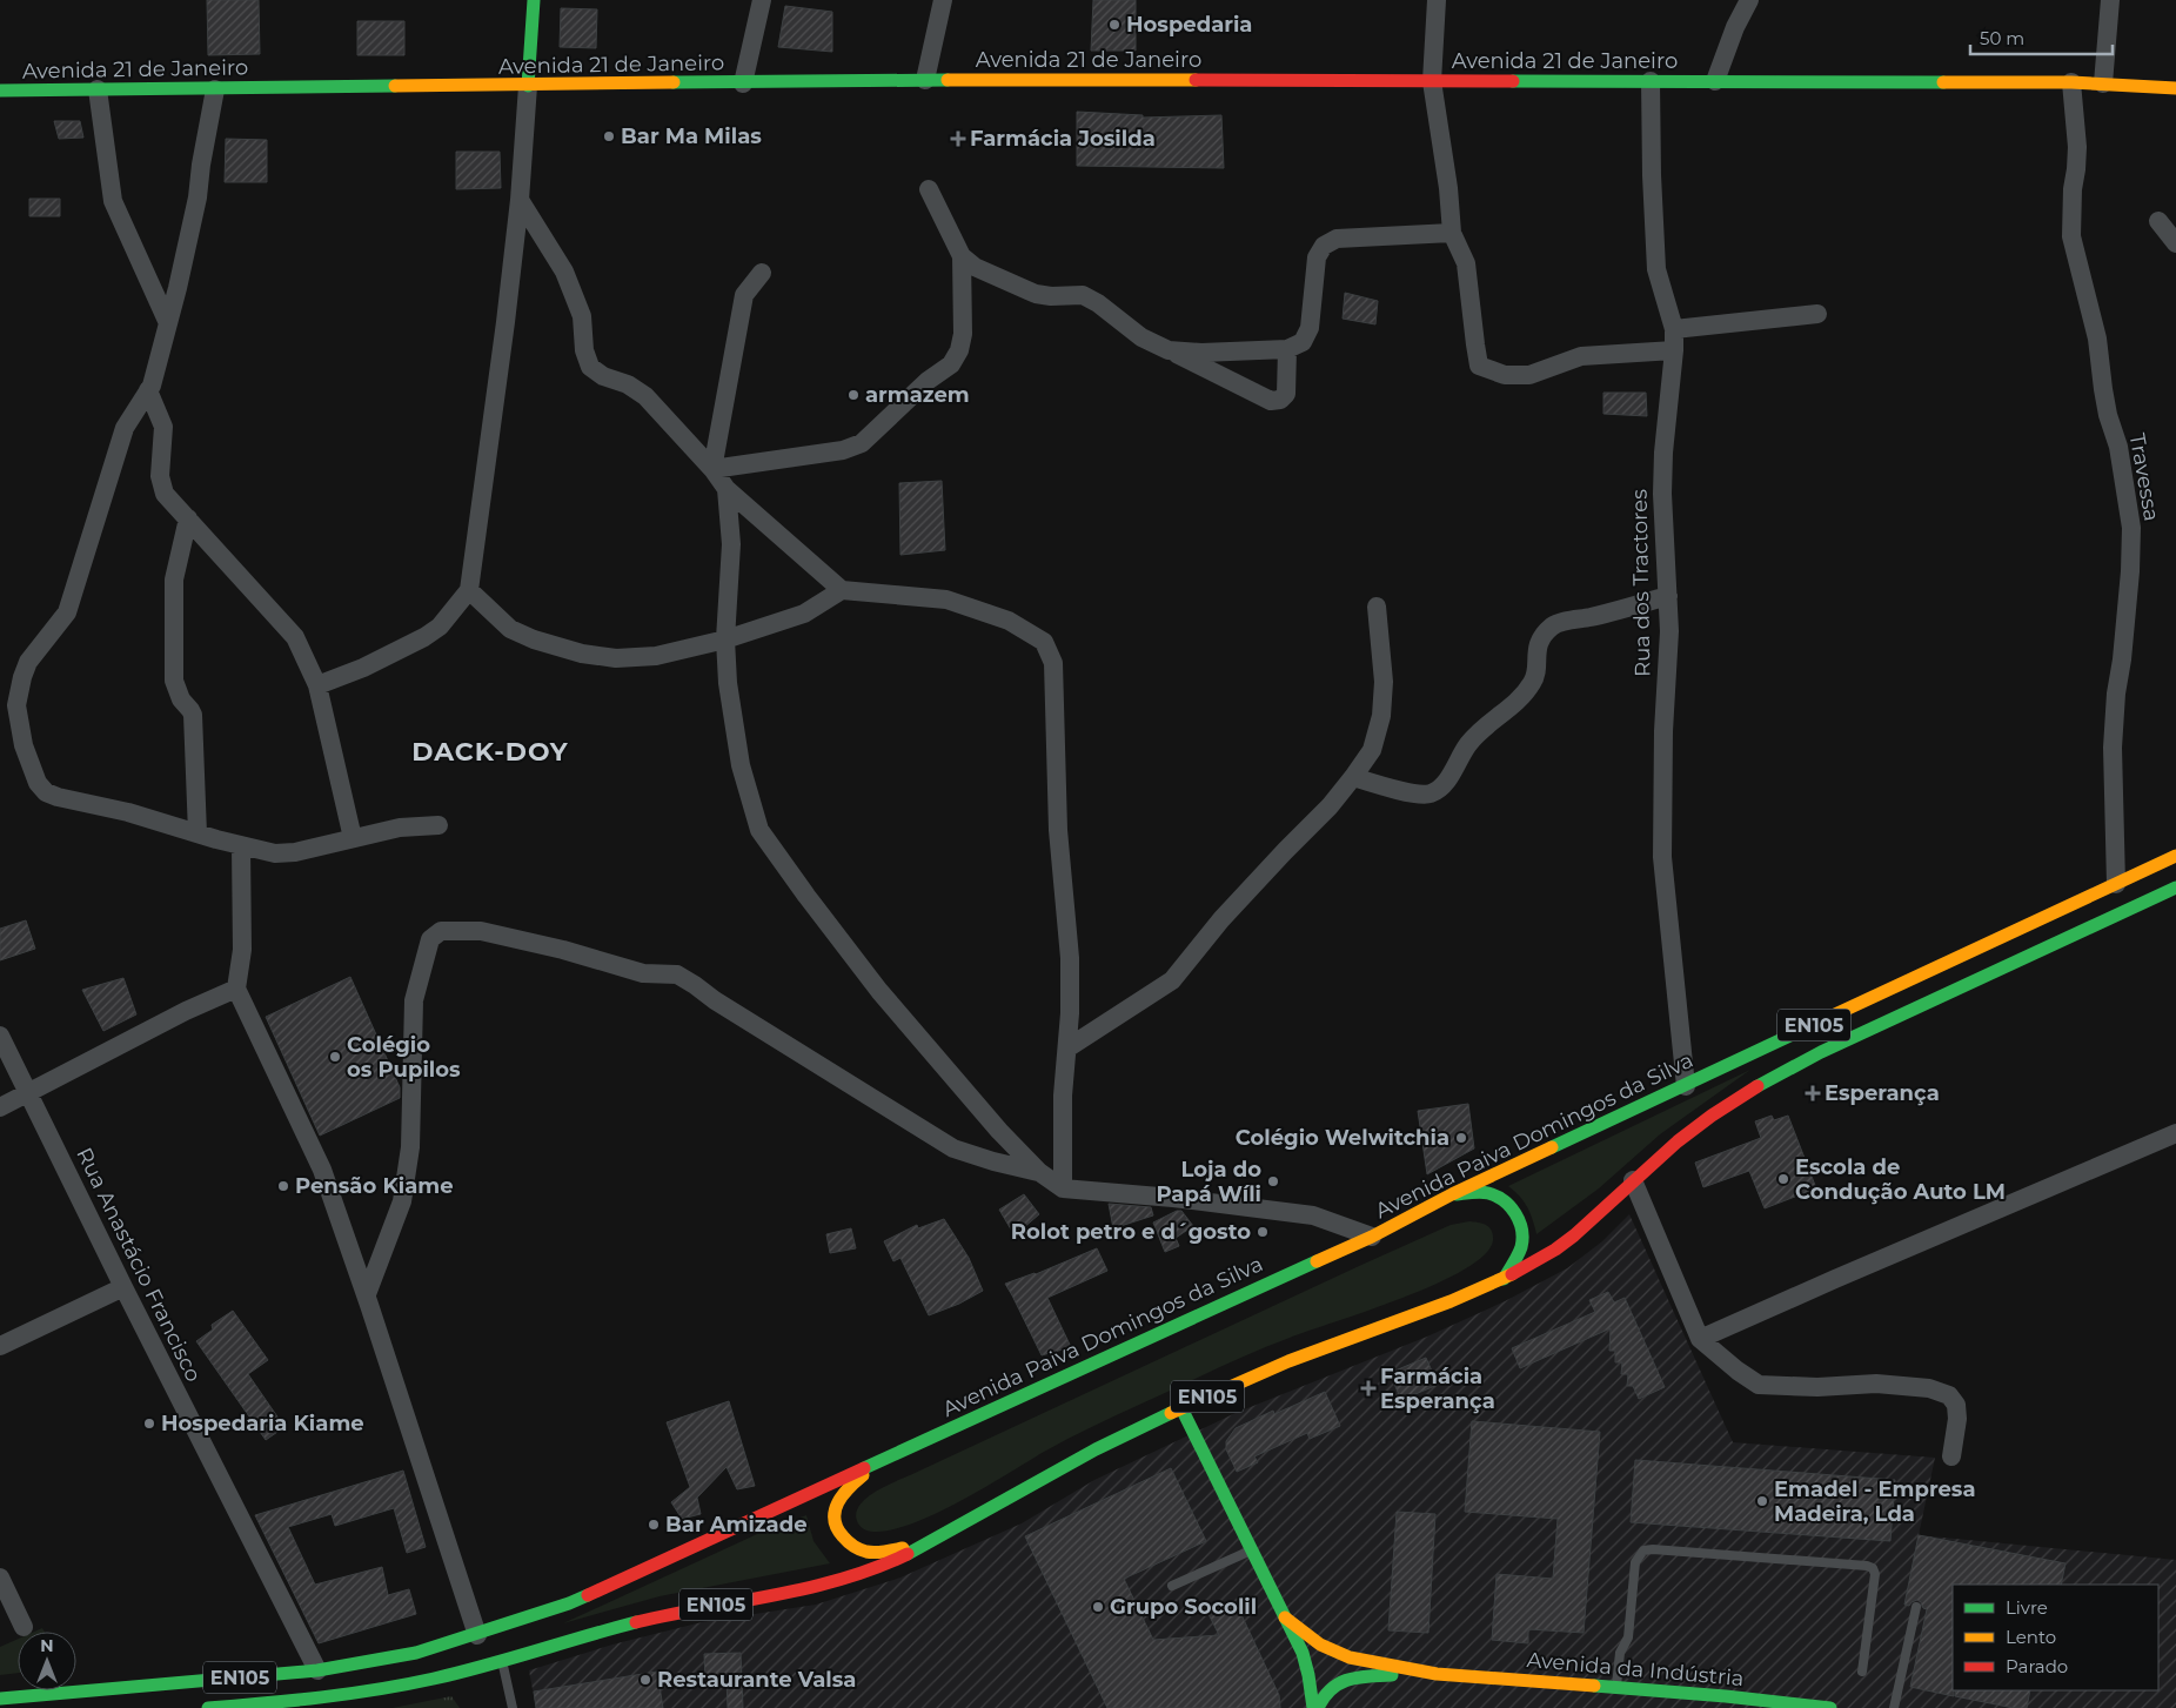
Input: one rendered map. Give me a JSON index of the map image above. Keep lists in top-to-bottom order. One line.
{"streets":{"main road":["Avenida 21 de Janeiro","EN105","Avenida Paiva Domingos da Silva","Avenida da Indústria"],"street":["Travessa","Rua dos Tractores","Rua Anastácio Francisco"]},"crossings":[["Avenida 21 de Janeiro","Travessa"],["Avenida 21 de Janeiro","Rua dos Tractores"],["Travessa","Avenida Paiva Domingos da Silva"],["Rua dos Tractores","Avenida Paiva Domingos da Silva"],["Avenida Paiva Domingos da Silva","Rua Anastácio Francisco"]],"districts":["DACK-DOY"],"places":{"other":["Hospedaria","Bar Ma Milas","armazem","Colégio os Pupilos","Colégio Welwitchia","Escola de Condução Auto LM","Loja do Papá Wíli","Pensão Kiame","Rolot petro e d´gosto","Hospedaria Kiame","Emadel - Empresa Madeira, Lda","Bar Amizade","Grupo Socolil","Restaurante Valsa"],"health":["Farmácia Josilda","Esperança","Farmácia Esperança"]},"legend":["Livre","Lento","Parado"],"scale_bar":"50 m","north":"top"}
